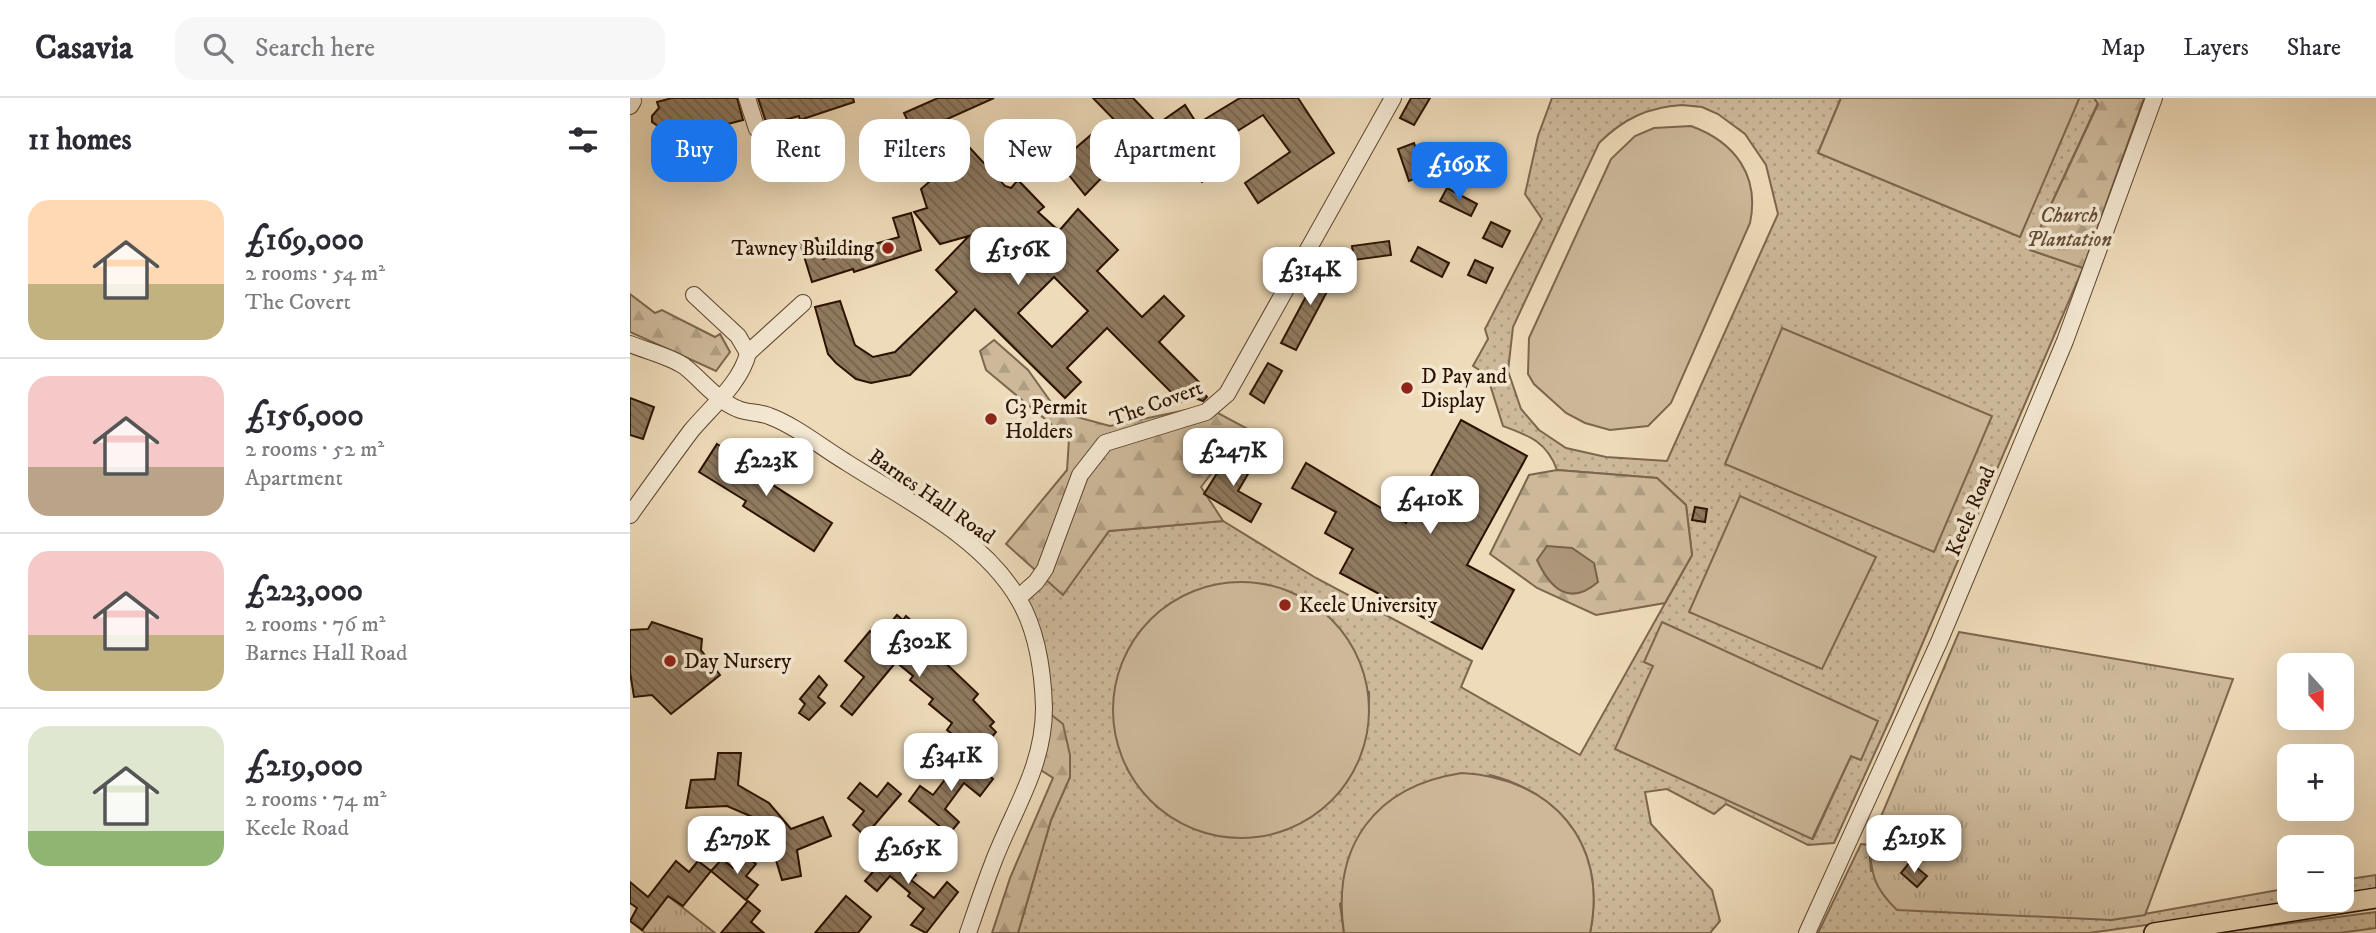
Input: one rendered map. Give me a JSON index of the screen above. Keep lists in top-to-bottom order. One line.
{"streets":{"street":["The Covert","Barnes Hall Road","Keele Road"]},"crossings":[["The Covert","Barnes Hall Road"]],"parks":["Church Plantation"],"places":["Tawney Building","D Pay and Display","C3 Permit Holders","Keele University","Day Nursery"],"north":"bottom","page":{"header":"Casavia","search":"Search here","nav":["Map","Layers","Share"],"heading":"11 homes","chip":["Buy","Rent","Filters","New","Apartment"],"price":["£169K","£156K","£314K","£247K","£223K","£410K","£302K","£341K","£219K","£279K","£265K"],"list":[{"name":"£169,000","note":"2 rooms · 54 m² · The Covert"},{"name":"£156,000","note":"2 rooms · 52 m² · Apartment"},{"name":"£223,000","note":"2 rooms · 76 m² · Barnes Hall Road"},{"name":"£219,000","note":"2 rooms · 74 m² · Keele Road"}],"map_buttons":["+","−"]}}
